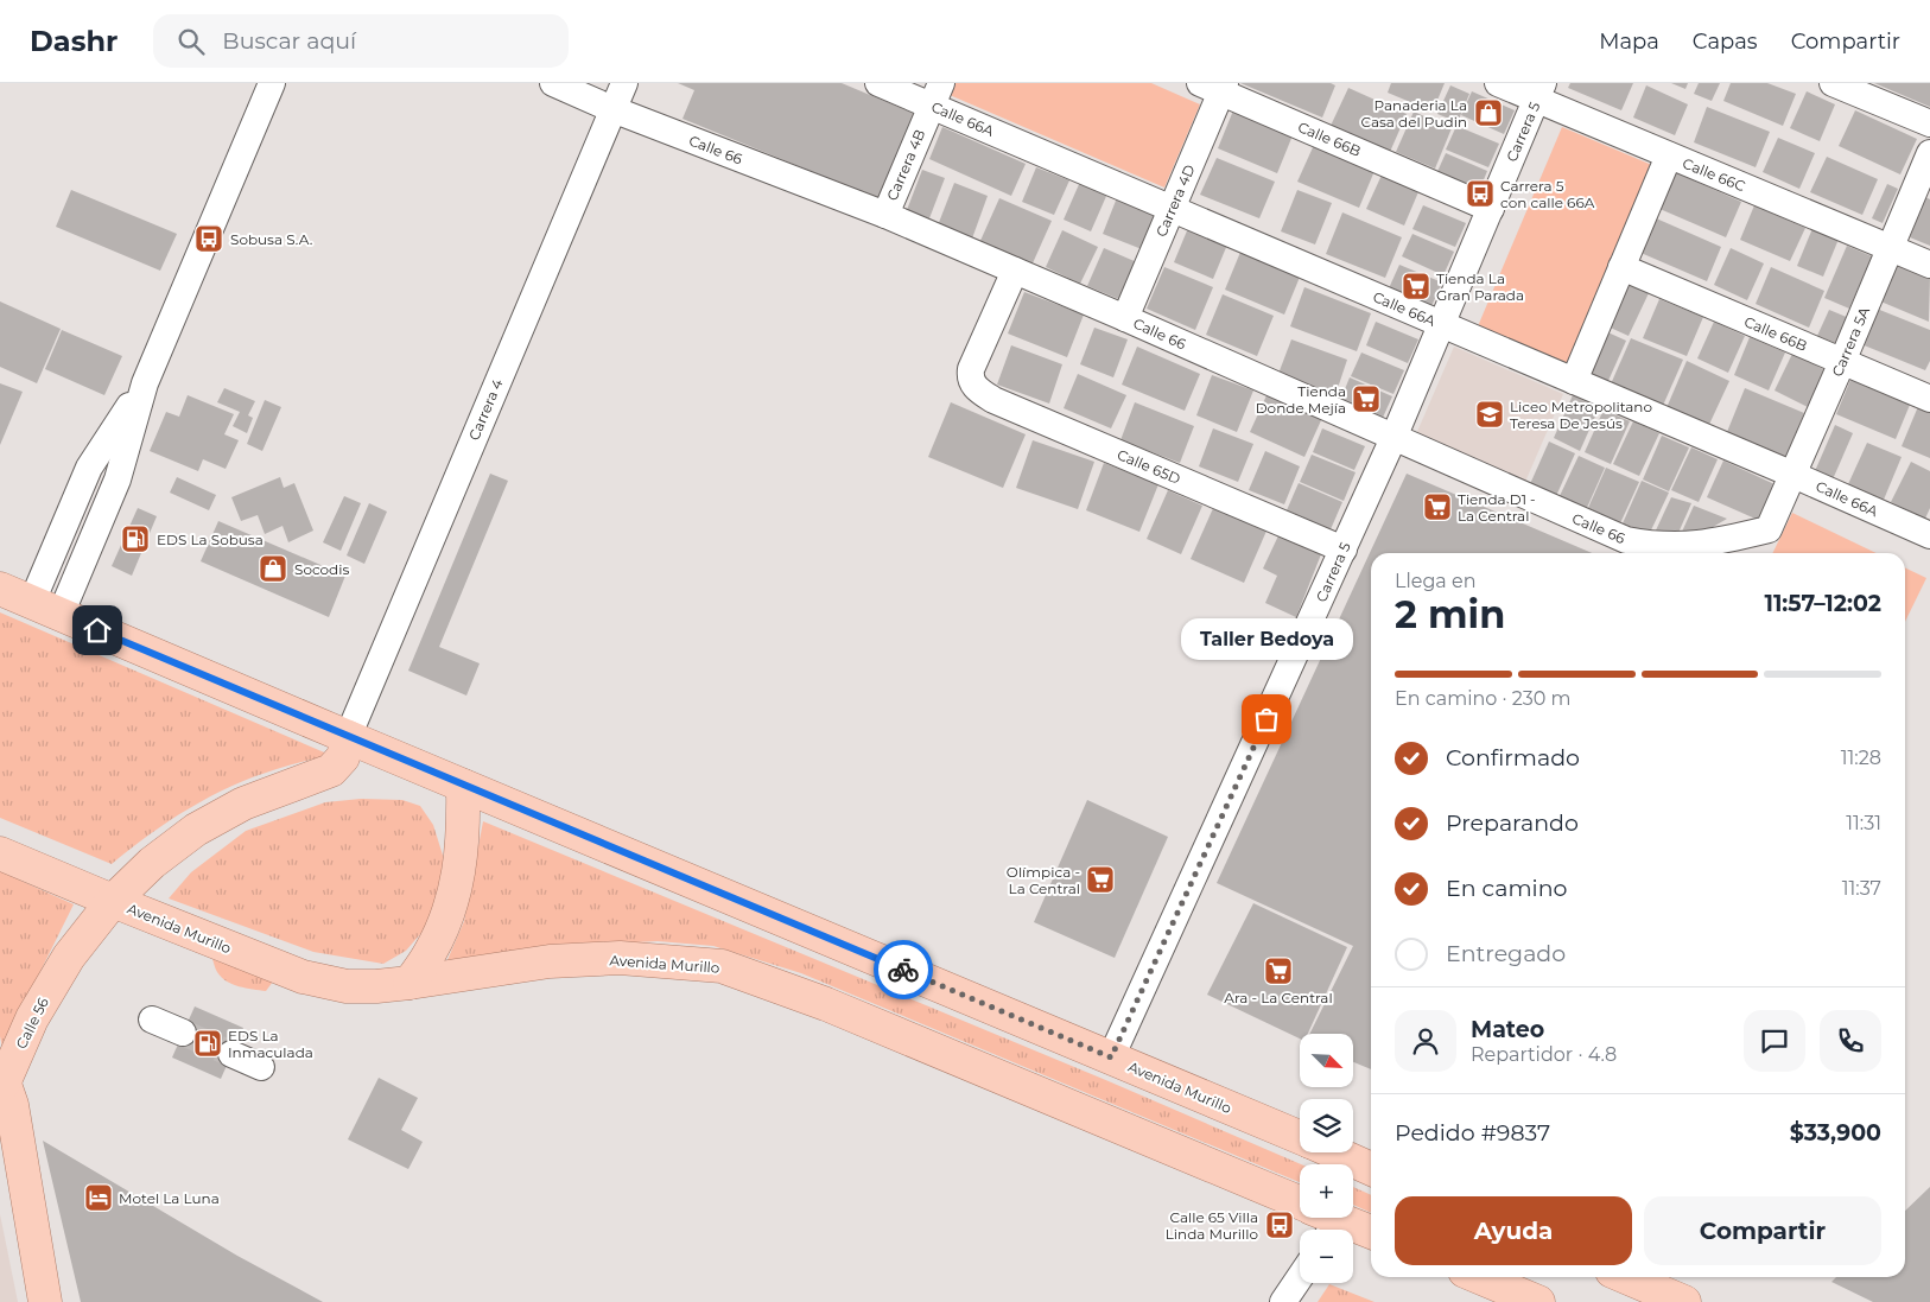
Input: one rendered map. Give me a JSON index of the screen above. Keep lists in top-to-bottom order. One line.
{"streets":{"main road":["Avenida Murillo","Calle 56"],"street":["Calle 66A","Carrera 5","Calle 66B","Calle 66","Carrera 4B","Calle 66C","Carrera 4D","Carrera 5A","Carrera 4","Calle 65D"]},"crossings":[["Calle 66A","Carrera 5"],["Calle 66A","Carrera 4B"],["Calle 66A","Carrera 4D"],["Calle 66A","Carrera 5A"],["Carrera 5","Calle 66B"],["Carrera 5","Calle 66"],["Carrera 5","Calle 66C"],["Carrera 5","Calle 65D"],["Carrera 5","Avenida Murillo"],["Calle 66B","Carrera 4D"],["Calle 66B","Carrera 5A"],["Calle 66","Carrera 4B"],["Calle 66","Carrera 4D"],["Calle 66","Carrera 5A"],["Calle 66","Carrera 4"],["Calle 66","Calle 65D"],["Calle 66C","Carrera 5A"],["Carrera 4","Avenida Murillo"],["Carrera 4","Calle 56"],["Avenida Murillo","Calle 56"]],"places":{"shop":["Panaderia La Casa del Pudin","Socodis"],"bus stop":["Carrera 5 con calle 66A","Sobusa S.A.","Calle 65 Villa Linda Murillo"],"supermarket":["Tienda La Gran Parada","Tienda Donde Mejía","Tienda D1 - La Central","Olímpica - La Central","Ara - La Central"],"school or university":["Liceo Metropolitano Teresa De Jesús"],"fuel station":["EDS La Sobusa","EDS La Inmaculada"],"other":["Taller Bedoya"],"hotel":["Motel La Luna"]},"north":"bottom right","page":{"header":"Dashr","search":"Buscar aquí","nav":["Mapa","Capas","Compartir"],"heading":["2 min","Llega en","11:57–12:02"],"panel":["Mateo","Repartidor · 4.8","Pedido #9837","$33,900"],"bubble":"Taller Bedoya","bar":"En camino · 230 m","list":[["Confirmado","11:28"],["Preparando","11:31"],["En camino","11:37"],"Entregado"],"map_buttons":["+","−"],"buttons":["Ayuda","Compartir"]}}
